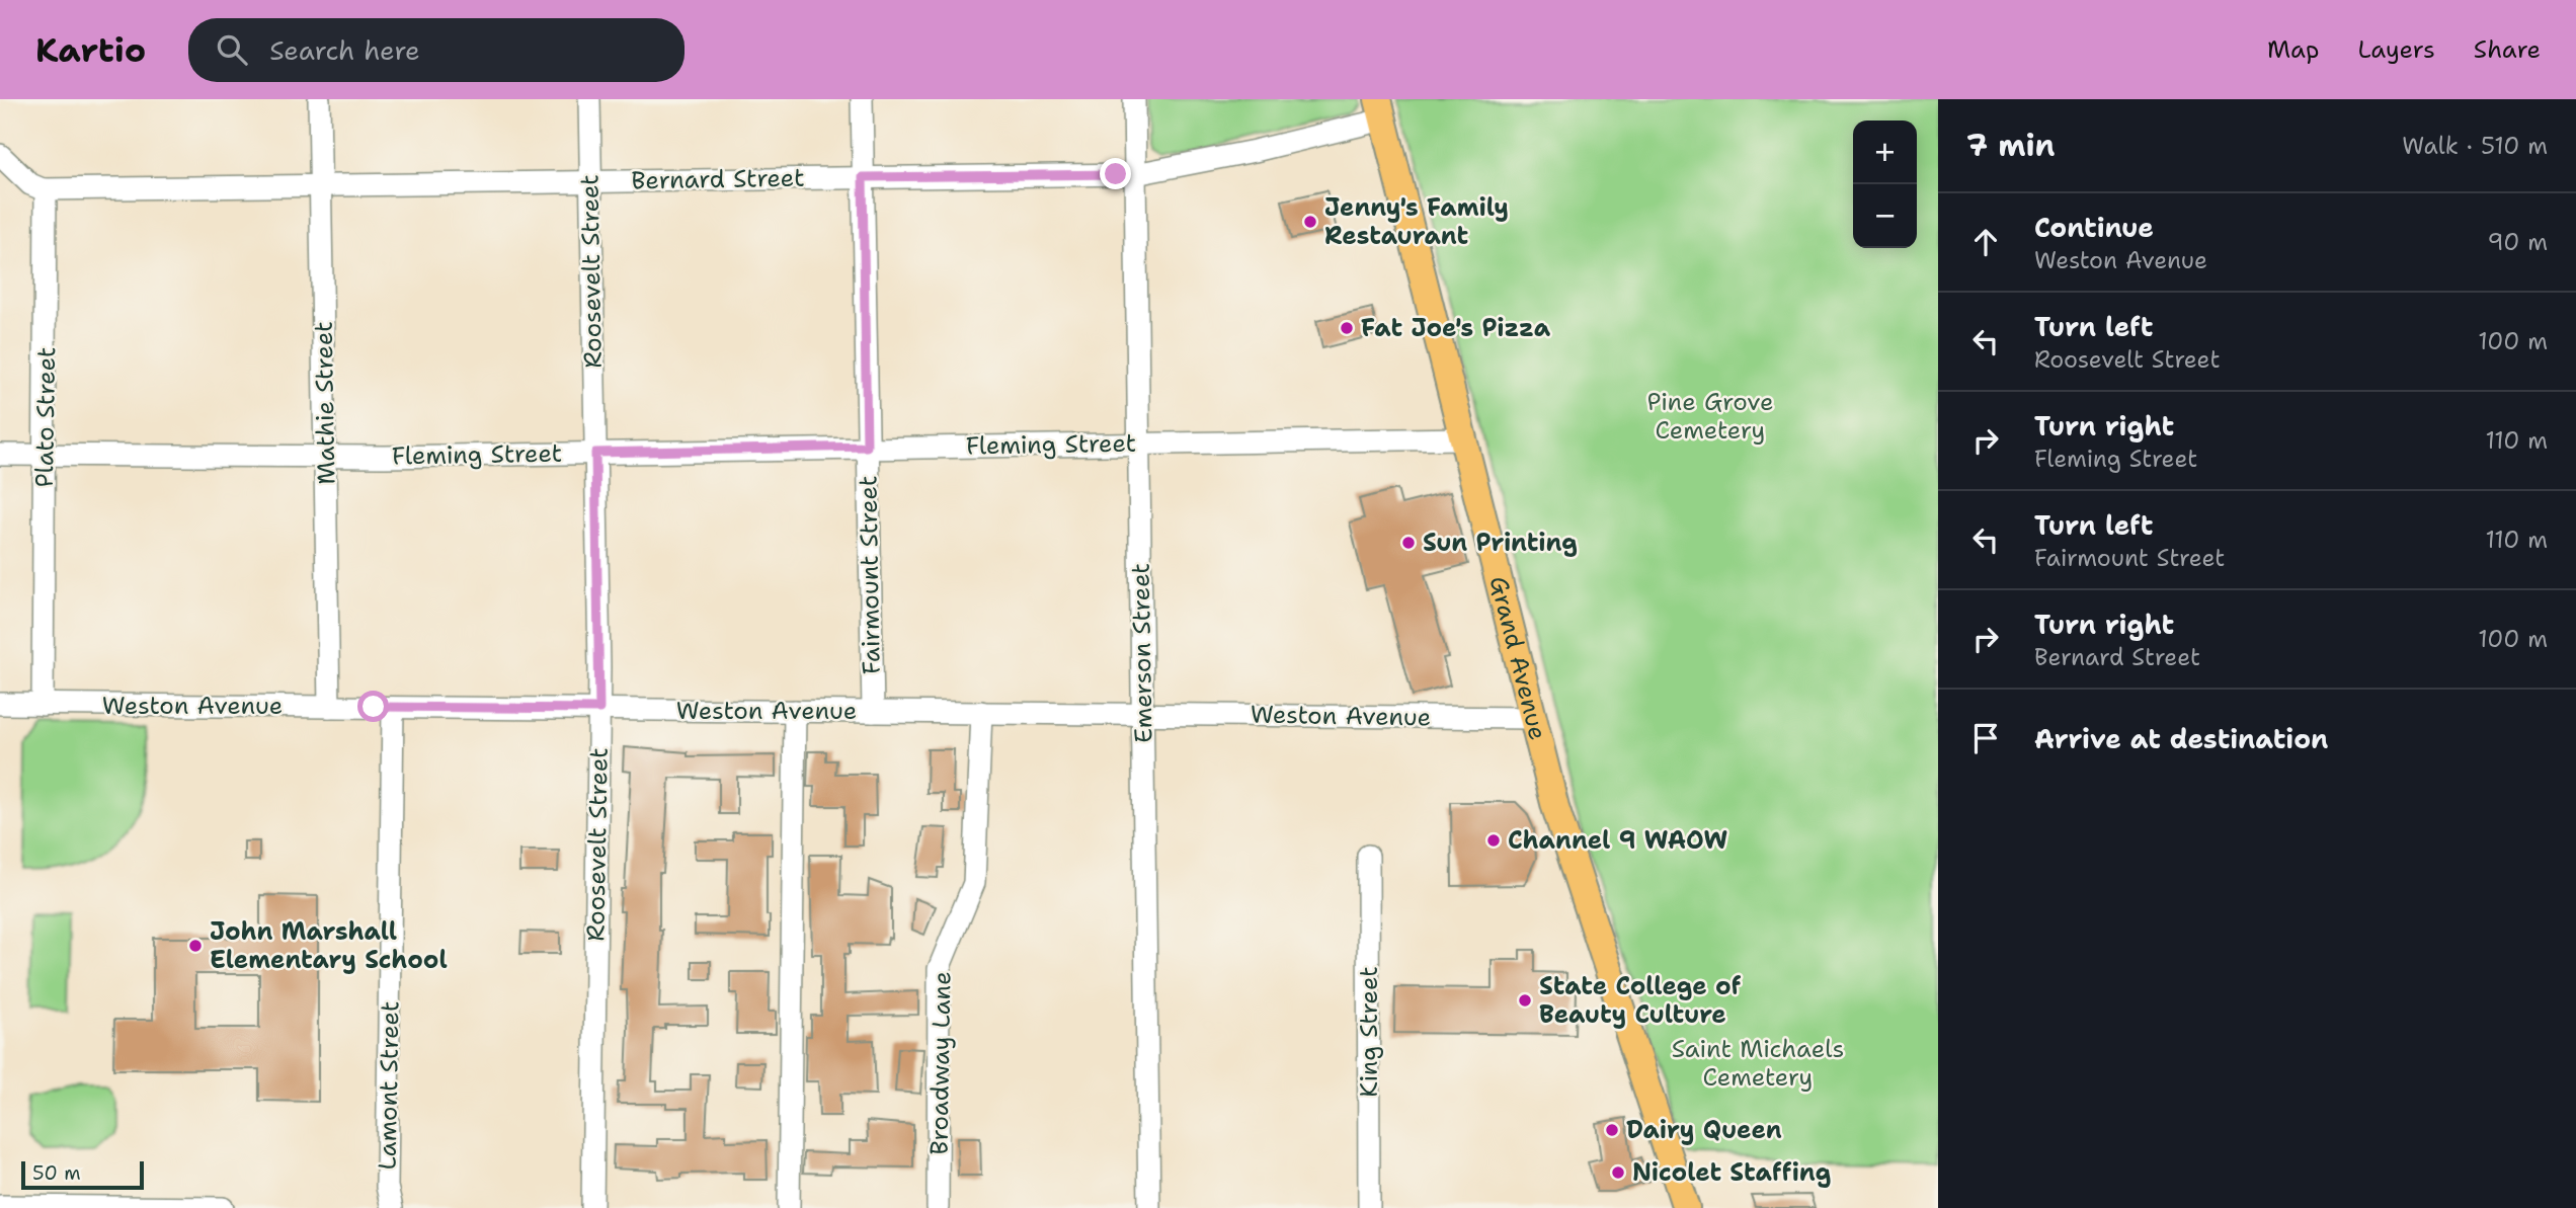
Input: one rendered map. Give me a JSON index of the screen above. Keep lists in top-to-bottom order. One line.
{"streets":{"main road":["Grand Avenue"],"street":["Bernard Street","Roosevelt Street","Mathie Street","Plato Street","Fleming Street","Fairmount Street","Emerson Street","Weston Avenue","King Street","Broadway Lane","Lamont Street"]},"crossings":[["Bernard Street","Roosevelt Street"],["Bernard Street","Mathie Street"],["Bernard Street","Plato Street"],["Bernard Street","Fairmount Street"],["Bernard Street","Emerson Street"],["Bernard Street","Grand Avenue"],["Roosevelt Street","Fleming Street"],["Roosevelt Street","Weston Avenue"],["Mathie Street","Fleming Street"],["Mathie Street","Weston Avenue"],["Plato Street","Fleming Street"],["Plato Street","Weston Avenue"],["Fleming Street","Fairmount Street"],["Fleming Street","Emerson Street"],["Fleming Street","Grand Avenue"],["Fairmount Street","Weston Avenue"],["Emerson Street","Weston Avenue"],["Grand Avenue","Weston Avenue"],["Weston Avenue","Broadway Lane"],["Weston Avenue","Lamont Street"]],"parks":["Pine Grove Cemetery","Saint Michaels Cemetery"],"places":["Jenny's Family Restaurant","Fat Joe's Pizza","Sun Printing","Channel 9 WAOW","John Marshall Elementary School","State College of Beauty Culture","Dairy Queen","Nicolet Staffing"],"scale_bar":"50 m","page":{"header":"Kartio","search":"Search here","nav":["Map","Layers","Share"],"heading":["7 min","Walk · 510 m"],"map_buttons":["+","−"],"list":[["Continue","Weston Avenue","90 m"],["Turn left","Roosevelt Street","100 m"],["Turn right","Fleming Street","110 m"],["Turn left","Fairmount Street","110 m"],["Turn right","Bernard Street","100 m"],"Arrive at destination"],"scale":"50 m"}}
